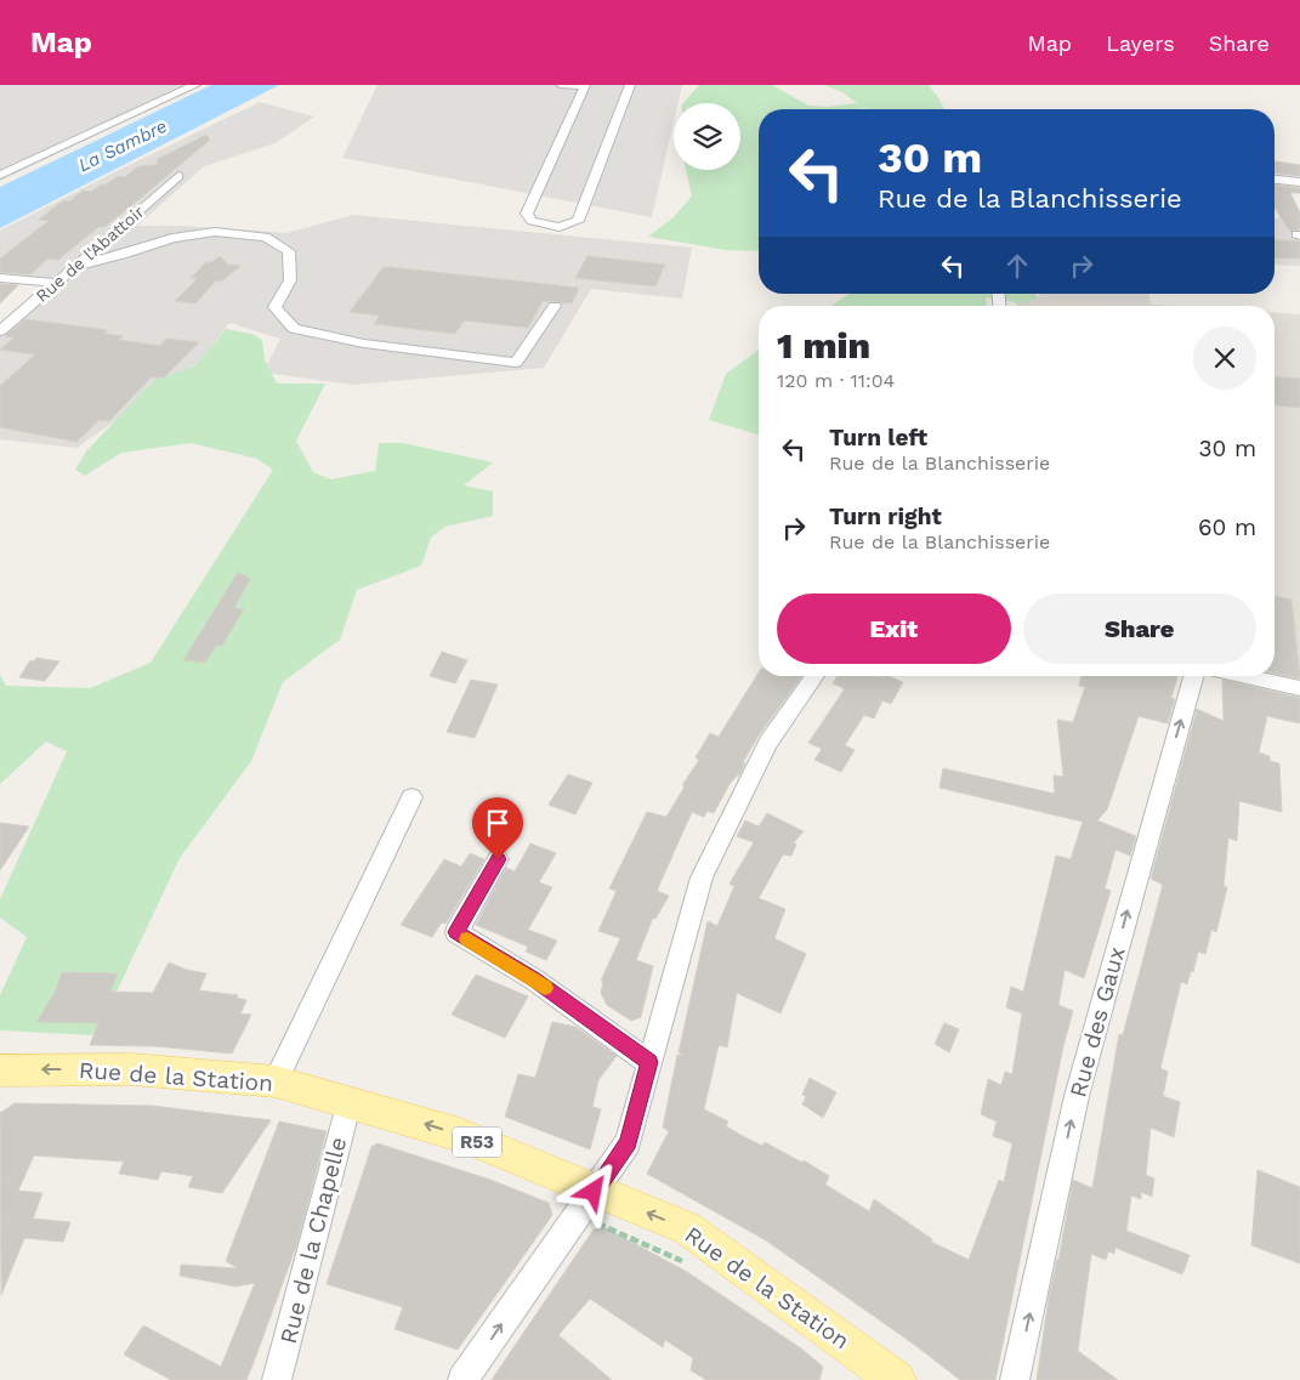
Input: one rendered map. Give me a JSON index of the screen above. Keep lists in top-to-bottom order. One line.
{"streets":{"main road":["Rue de la Station","R53"],"street":["Rue de l'Abattoir","Rue des Gaux","Rue de la Chapelle"]},"crossings":[["Rue de la Station","Rue de la Chapelle"]],"one_way":["Rue des Gaux","Rue de la Station"],"water":["La Sambre"],"page":{"header":"Map","nav":["Map","Layers","Share"],"turn":["30 m","Rue de la Blanchisserie"],"heading":["1 min","120 m · 11:04"],"list":[{"name":"Turn left","note":"Rue de la Blanchisserie","value":"30 m"},{"name":"Turn right","note":"Rue de la Blanchisserie","value":"60 m"}],"buttons":["Exit","Share"]}}
